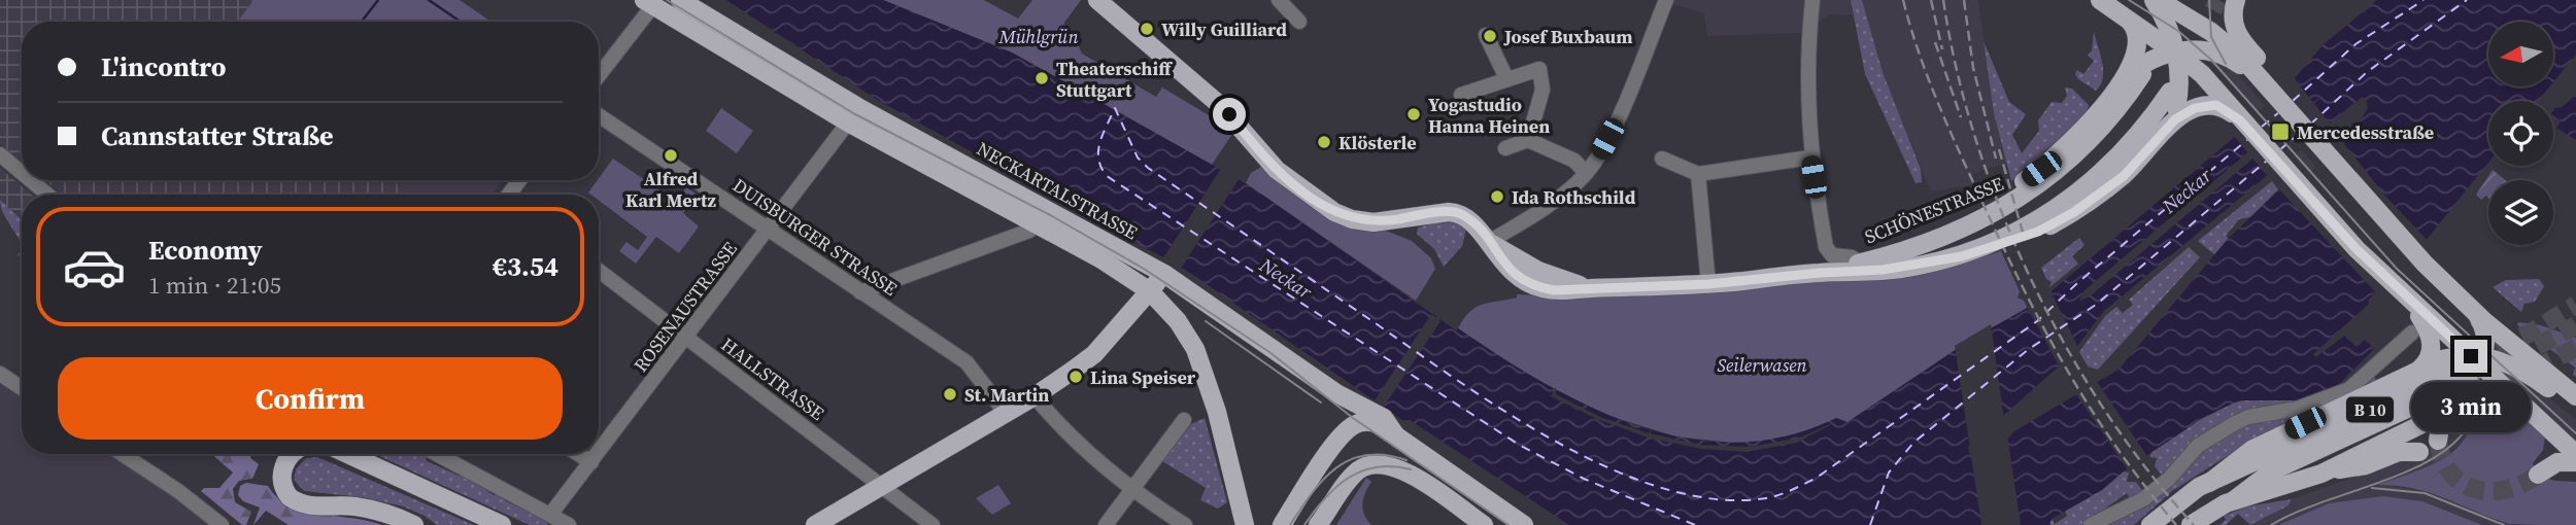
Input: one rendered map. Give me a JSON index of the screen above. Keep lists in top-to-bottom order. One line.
{"streets":{"main road":["NECKARTALSTRASSE","SCHÖNESTRASSE","B 10"],"street":["DUISBURGER STRASSE","ROSENAUSTRASSE","HALLSTRASSE"]},"crossings":[["NECKARTALSTRASSE","ROSENAUSTRASSE"],["DUISBURGER STRASSE","ROSENAUSTRASSE"],["ROSENAUSTRASSE","HALLSTRASSE"]],"water":["Neckar"],"parks":["Mühlgrün","Seilerwasen"],"places":{"other":["Willy Guilliard","Josef Buxbaum","Theaterschiff Stuttgart","Yogastudio Hanna Heinen","Klösterle","Alfred Karl Mertz","Ida Rothschild","Lina Speiser","St. Martin"],"transit":["Mercedesstraße"]},"north":"left","page":{"banner":["L'incontro","Cannstatter Straße"],"list":[{"name":"Economy","note":"1 min · 21:05","value":"€3.54"}],"buttons":"Confirm","bubble":"3 min"}}
